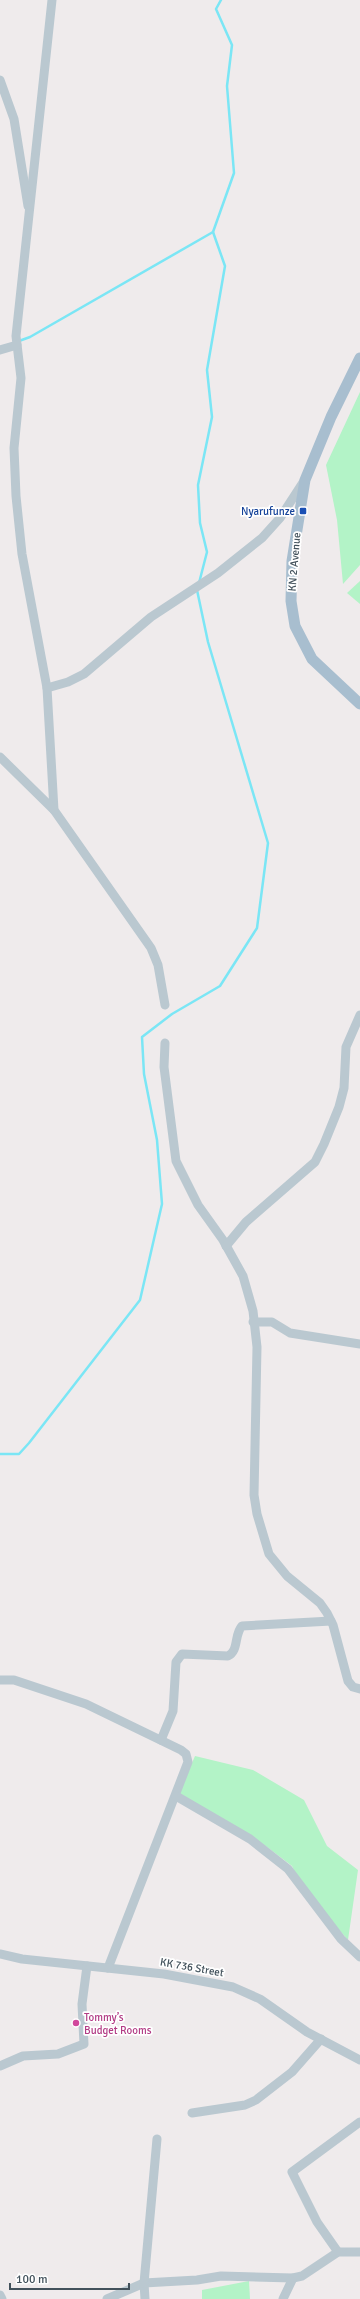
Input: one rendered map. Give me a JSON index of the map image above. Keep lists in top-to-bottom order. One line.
{"streets":{"main road":["KN 2 Avenue"],"street":["KK 736 Street"]},"places":{"transit":["Nyarufunze"],"other":["Tommy’s Budget Rooms"]},"scale_bar":"100 m"}
